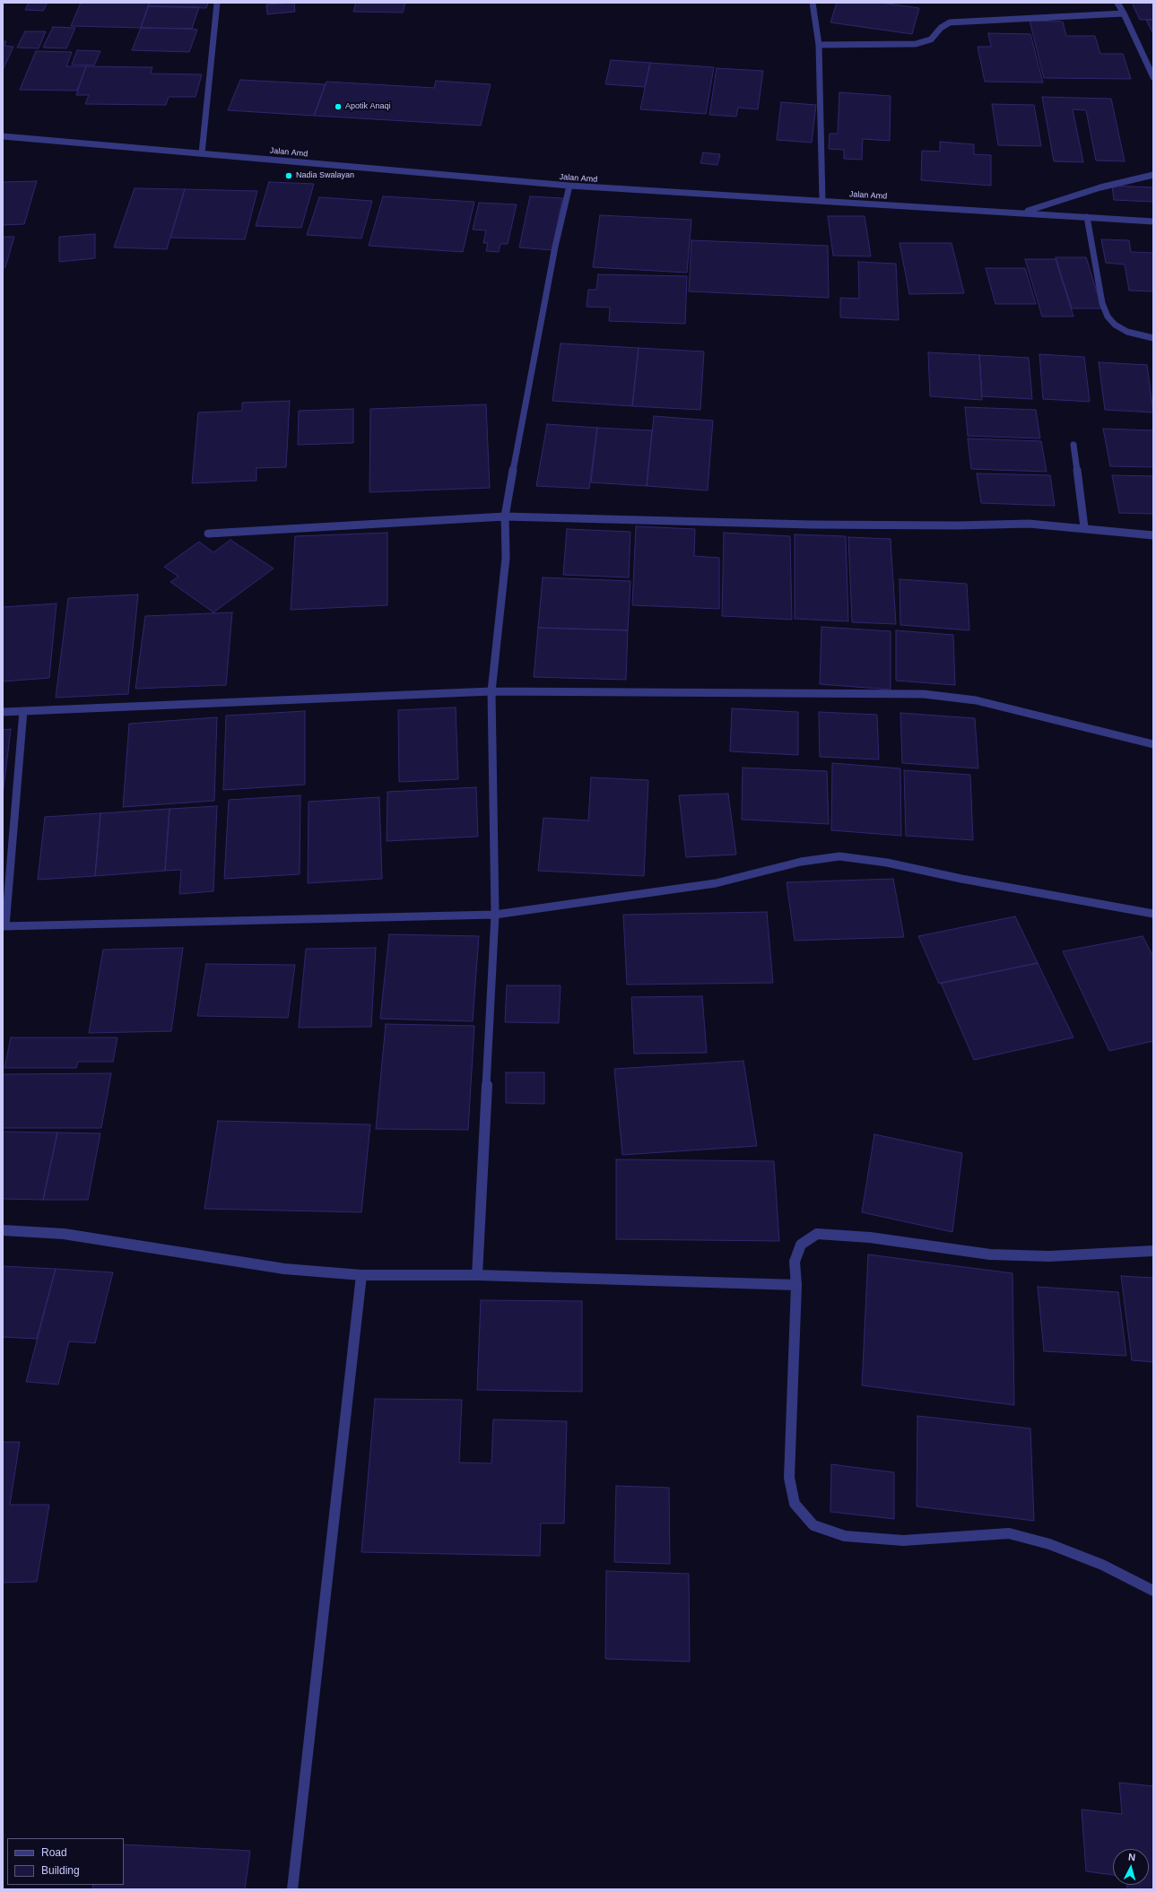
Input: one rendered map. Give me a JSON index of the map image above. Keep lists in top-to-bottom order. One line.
{"streets":{"street":["Jalan Amd"]},"places":["Apotik Anaqi","Nadia Swalayan"],"legend":["Road","Building"],"north":"top"}
